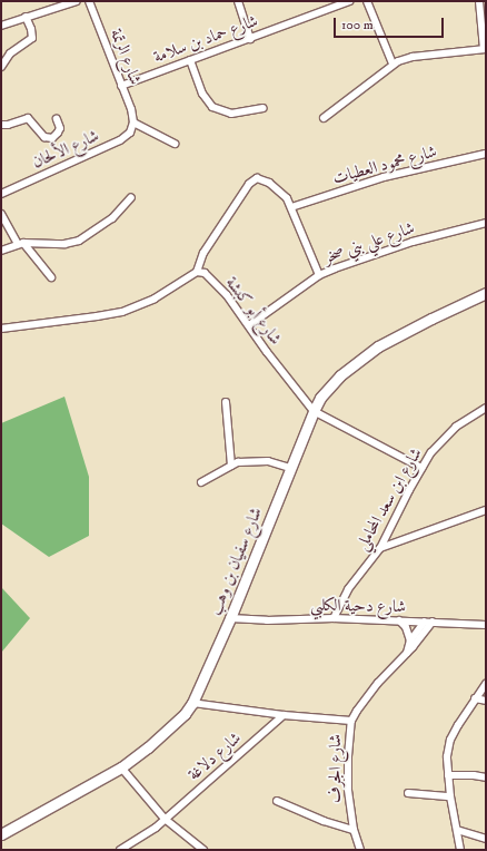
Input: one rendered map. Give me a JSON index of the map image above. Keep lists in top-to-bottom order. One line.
{"streets":{"street":["شارع حماد بن سلامة","شارع الرتمة","شارع الألحان","شارع محمود العطيات","شارع علي بني صخر","شارع أبو كبشة","شارع ابن سعد المحاملي","شارع سفيان بن وهب","شارع دحية الكلبي","شارع دلاغة","شارع الجرف"]},"crossings":[["شارع حماد بن سلامة","شارع الرتمة"],["شارع الرتمة","شارع الألحان"],["شارع علي بني صخر","شارع أبو كبشة"],["شارع أبو كبشة","شارع سفيان بن وهب"],["شارع ابن سعد المحاملي","شارع دحية الكلبي"],["شارع سفيان بن وهب","شارع دحية الكلبي"],["شارع سفيان بن وهب","شارع دلاغة"],["شارع دحية الكلبي","شارع الجرف"],["شارع دلاغة","شارع الجرف"]],"scale_bar":"100 m"}
